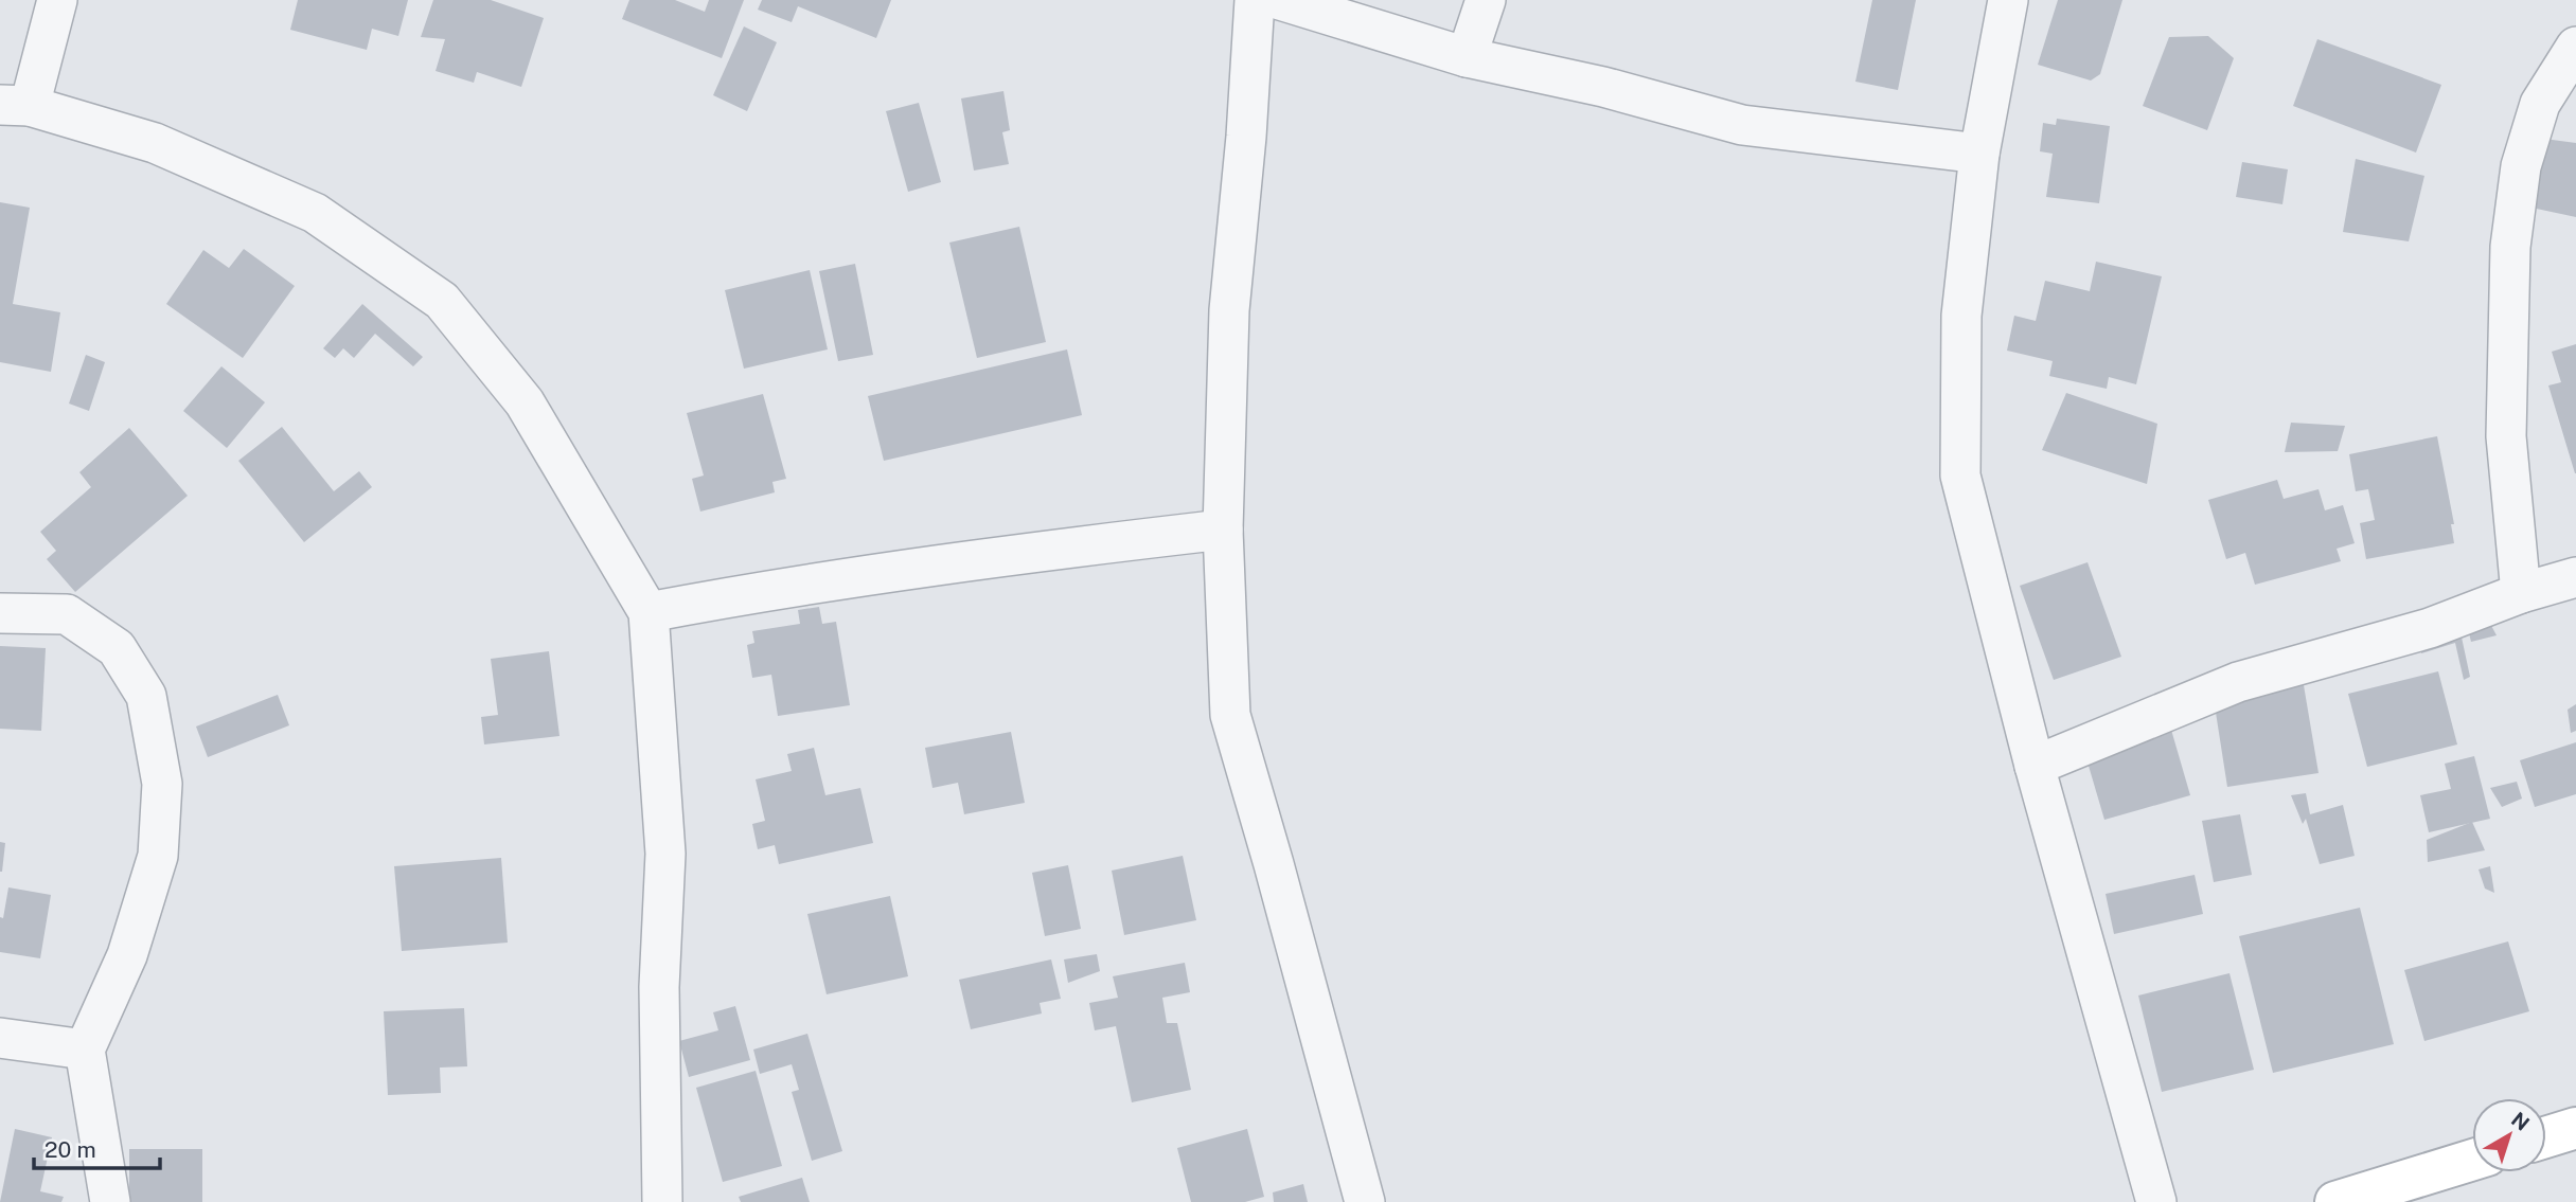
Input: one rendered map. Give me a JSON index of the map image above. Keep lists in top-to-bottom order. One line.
{"scale_bar":"20 m","north":"top right"}
